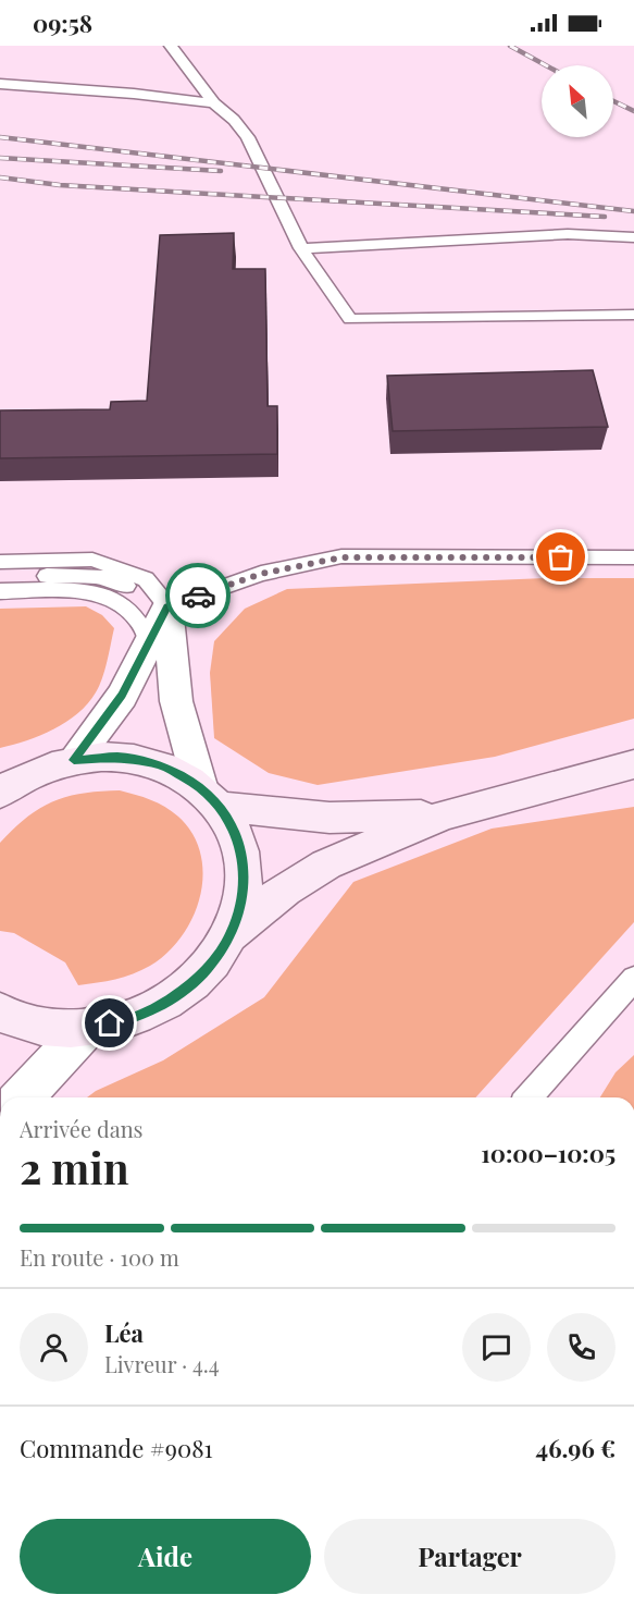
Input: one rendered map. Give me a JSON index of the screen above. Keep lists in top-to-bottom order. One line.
{"north":"top left","page":{"status":"09:58","heading":["2 min","Arrivée dans","10:00–10:05"],"panel":["Léa","Livreur · 4.4","Commande #9081","46.96 €"],"bar":"En route · 100 m","buttons":["Aide","Partager"]}}
